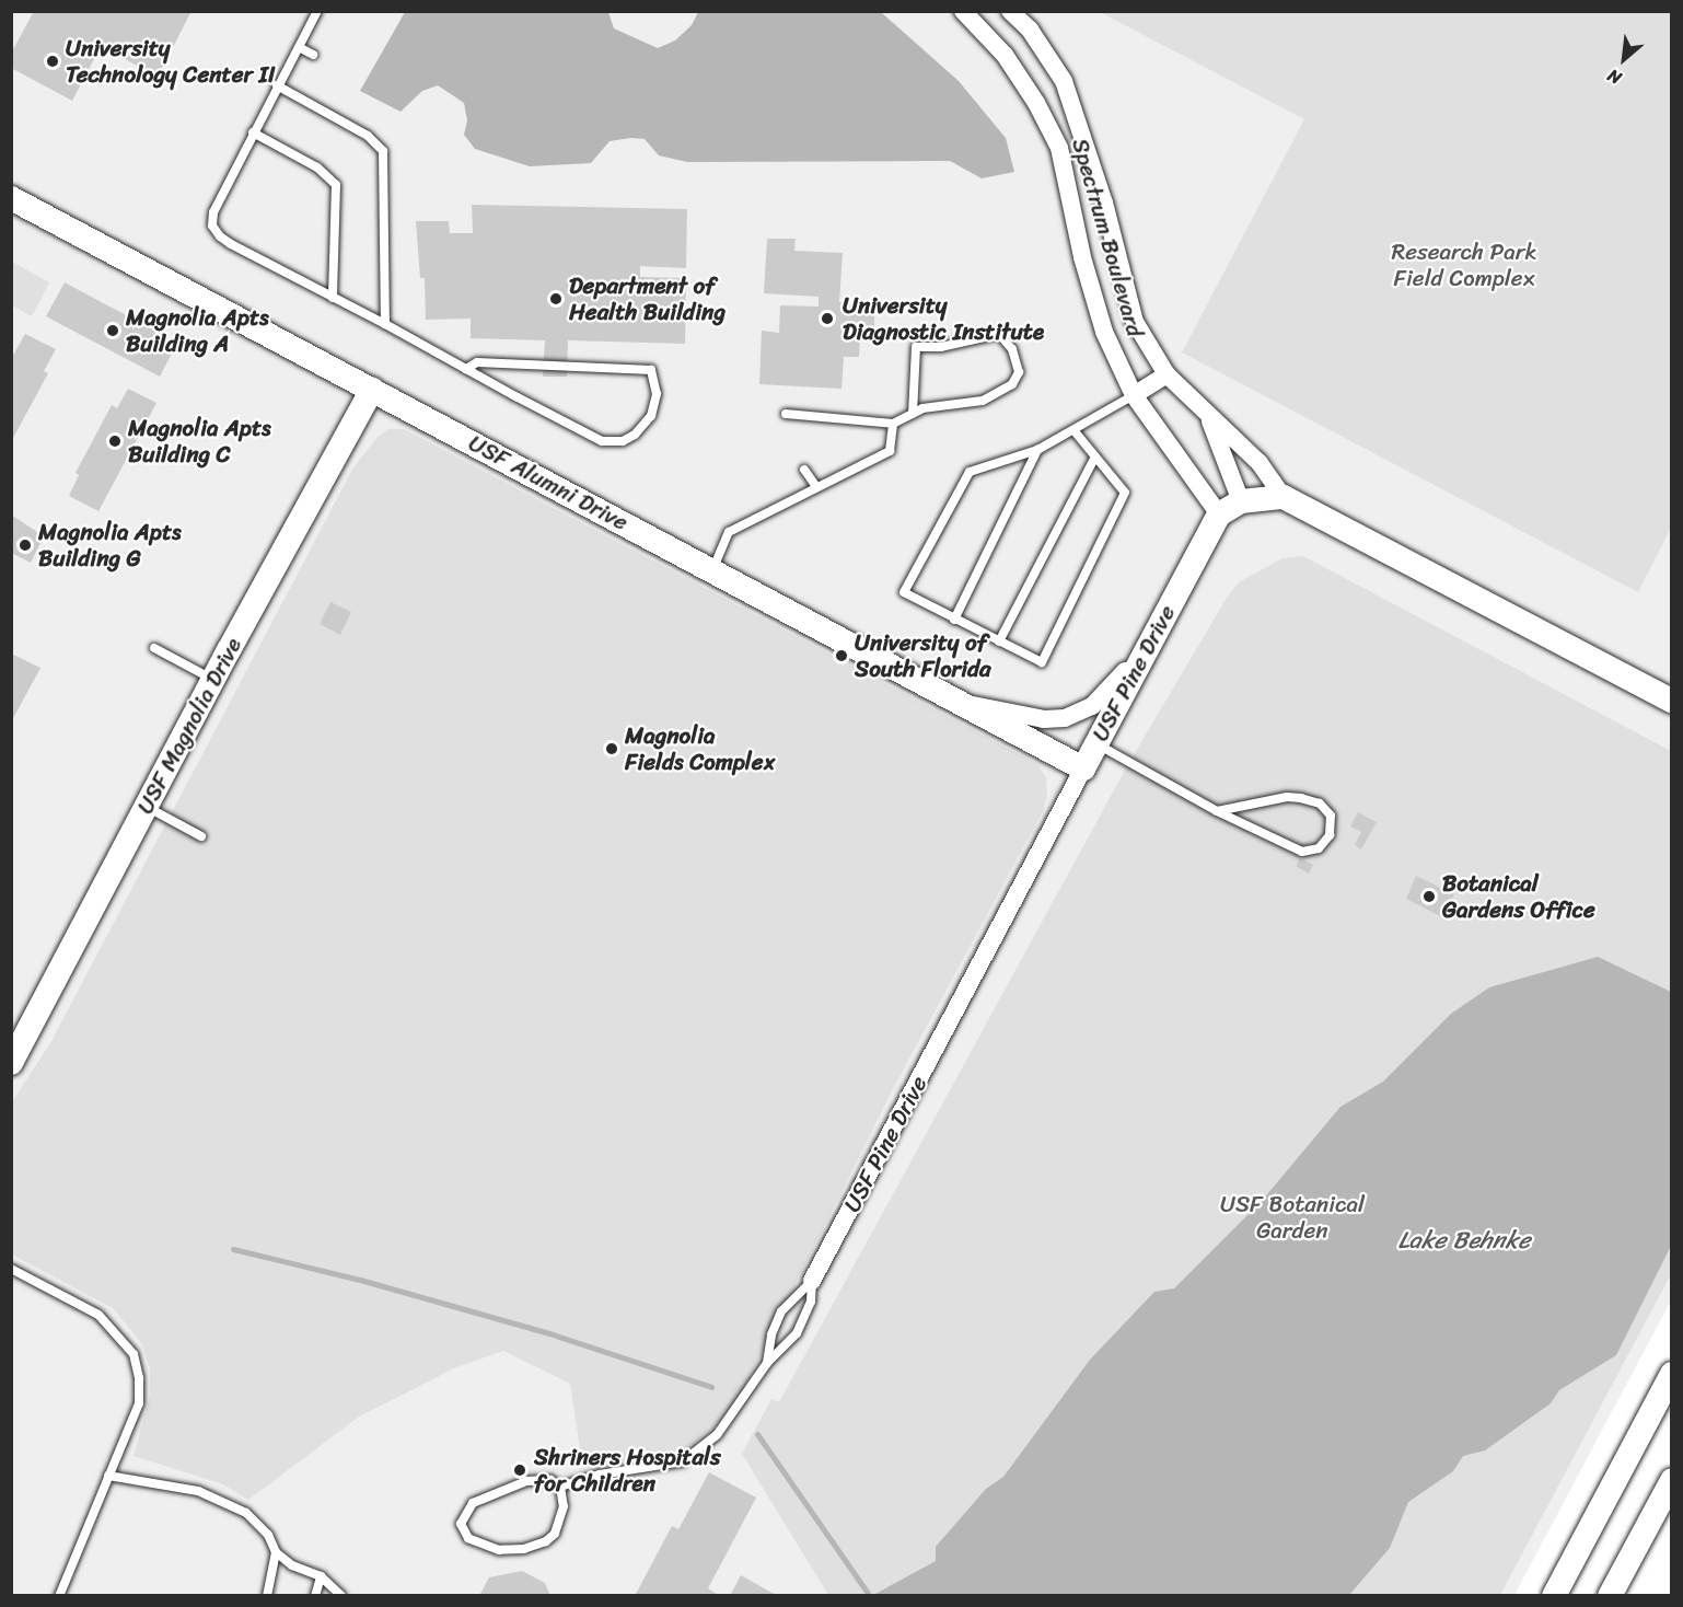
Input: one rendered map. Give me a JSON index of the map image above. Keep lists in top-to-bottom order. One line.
{"streets":{"street":["Spectrum Boulevard","USF Alumni Drive","USF Pine Drive","USF Magnolia Drive"]},"crossings":[["Spectrum Boulevard","USF Pine Drive"],["USF Alumni Drive","USF Pine Drive"],["USF Alumni Drive","USF Magnolia Drive"]],"water":["Lake Behnke"],"parks":["Research Park Field Complex","USF Botanical Garden"],"places":["University Technology Center II","Department of Health Building","University Diagnostic Institute","Magnolia Apts Building A","Magnolia Apts Building C","Magnolia Apts Building G","University of South Florida","Magnolia Fields Complex","Botanical Gardens Office","Shriners Hospitals for Children"],"north":"bottom left"}
